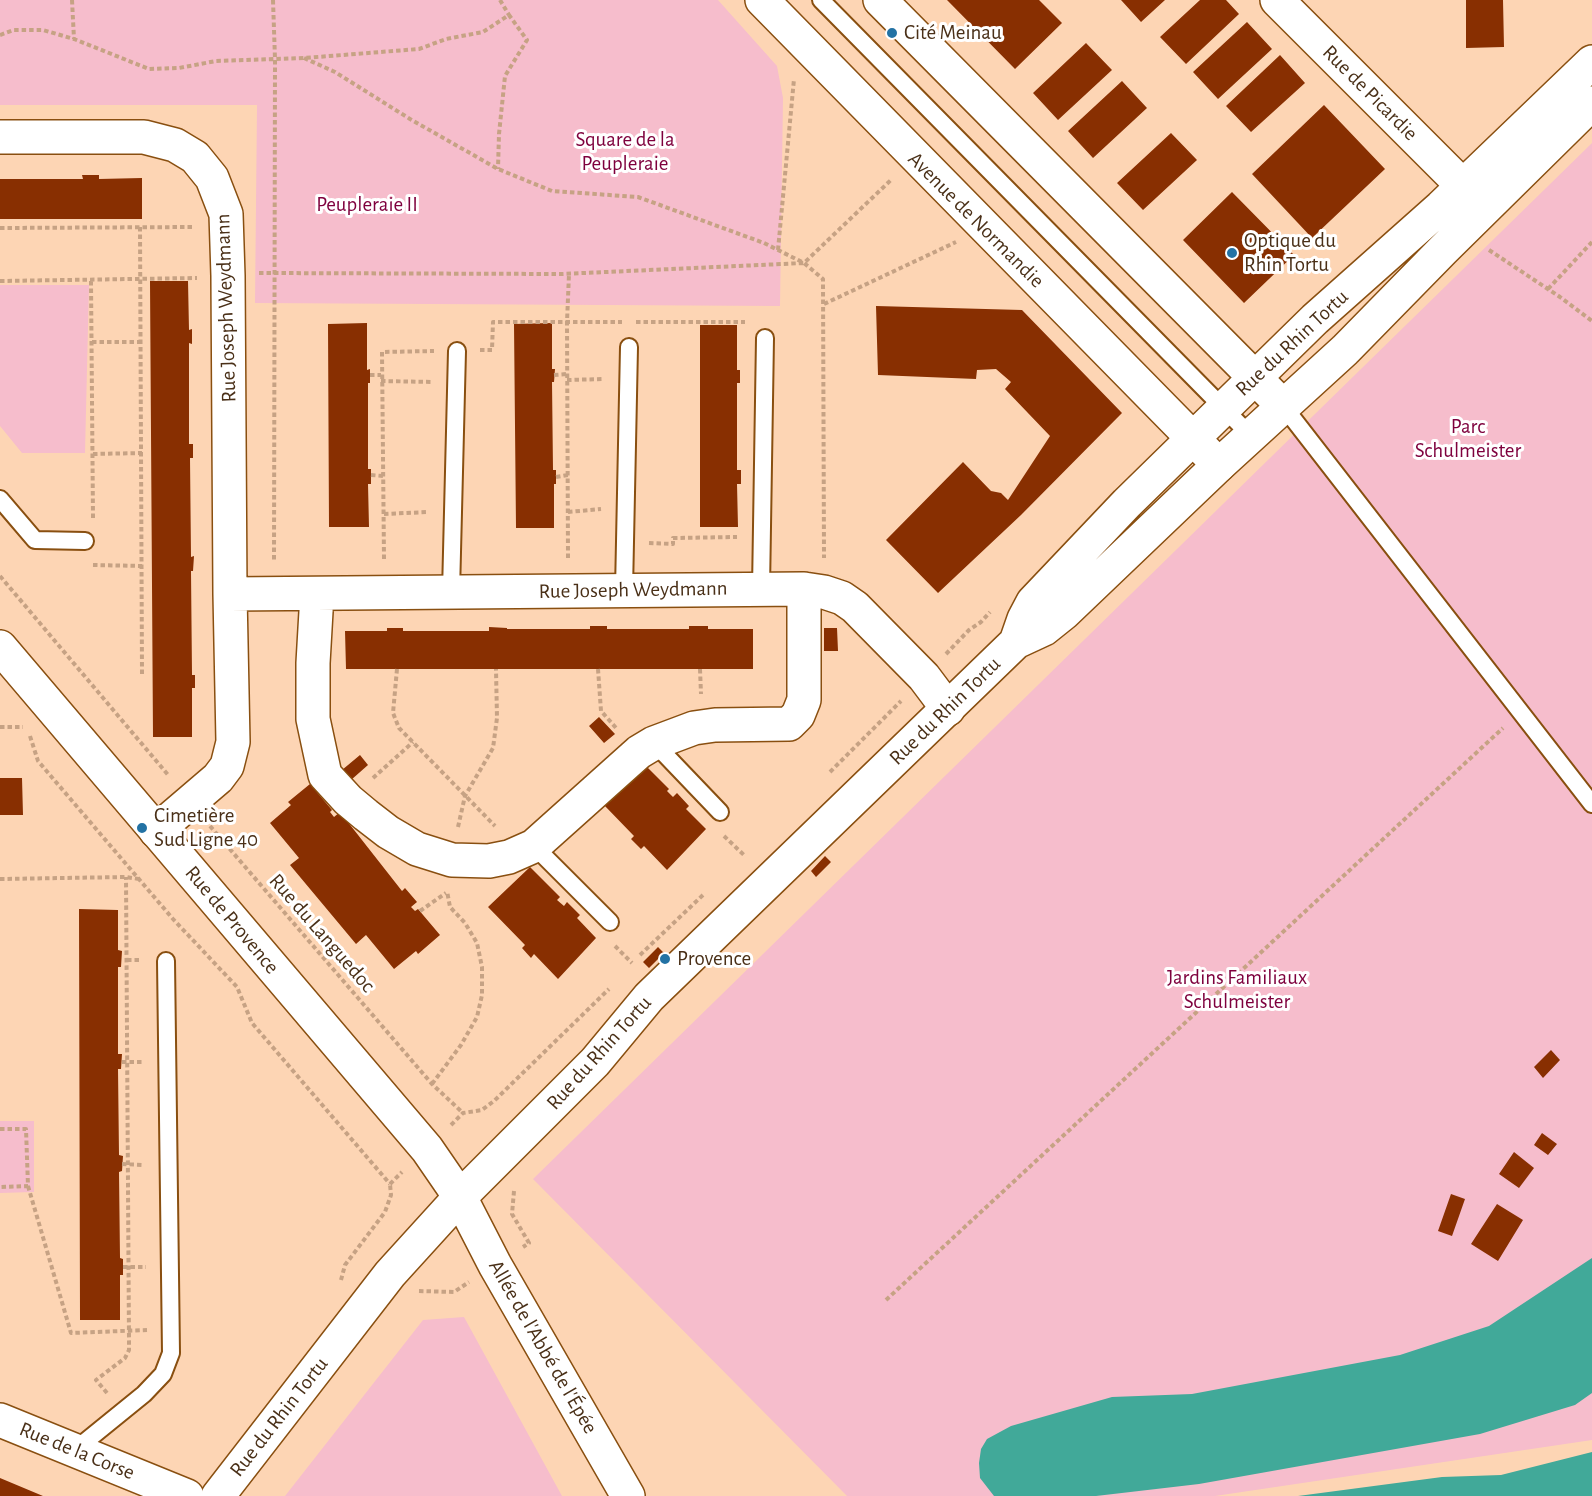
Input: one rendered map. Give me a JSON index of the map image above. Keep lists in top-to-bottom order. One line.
{"streets":{"street":["Rue de Picardie","Avenue de Normandie","Rue Joseph Weydmann","Rue du Rhin Tortu","Rue de Provence","Allée de l'Abbé de l'Épée","Rue de la Corse"],"path":["Rue du Languedoc"]},"crossings":[["Rue de Picardie","Rue du Rhin Tortu"],["Avenue de Normandie","Rue du Rhin Tortu"],["Rue Joseph Weydmann","Rue du Rhin Tortu"],["Rue Joseph Weydmann","Rue de Provence"],["Rue Joseph Weydmann","Rue du Languedoc"],["Rue du Rhin Tortu","Rue de Provence"],["Rue du Rhin Tortu","Allée de l'Abbé de l'Épée"],["Rue de Provence","Allée de l'Abbé de l'Épée"]],"parks":["Square de la Peupleraie","Peupleraie II","Parc Schulmeister","Jardins Familiaux Schulmeister"],"places":["Cité Meinau","Optique du Rhin Tortu","Cimetière Sud Ligne 40","Provence"]}
